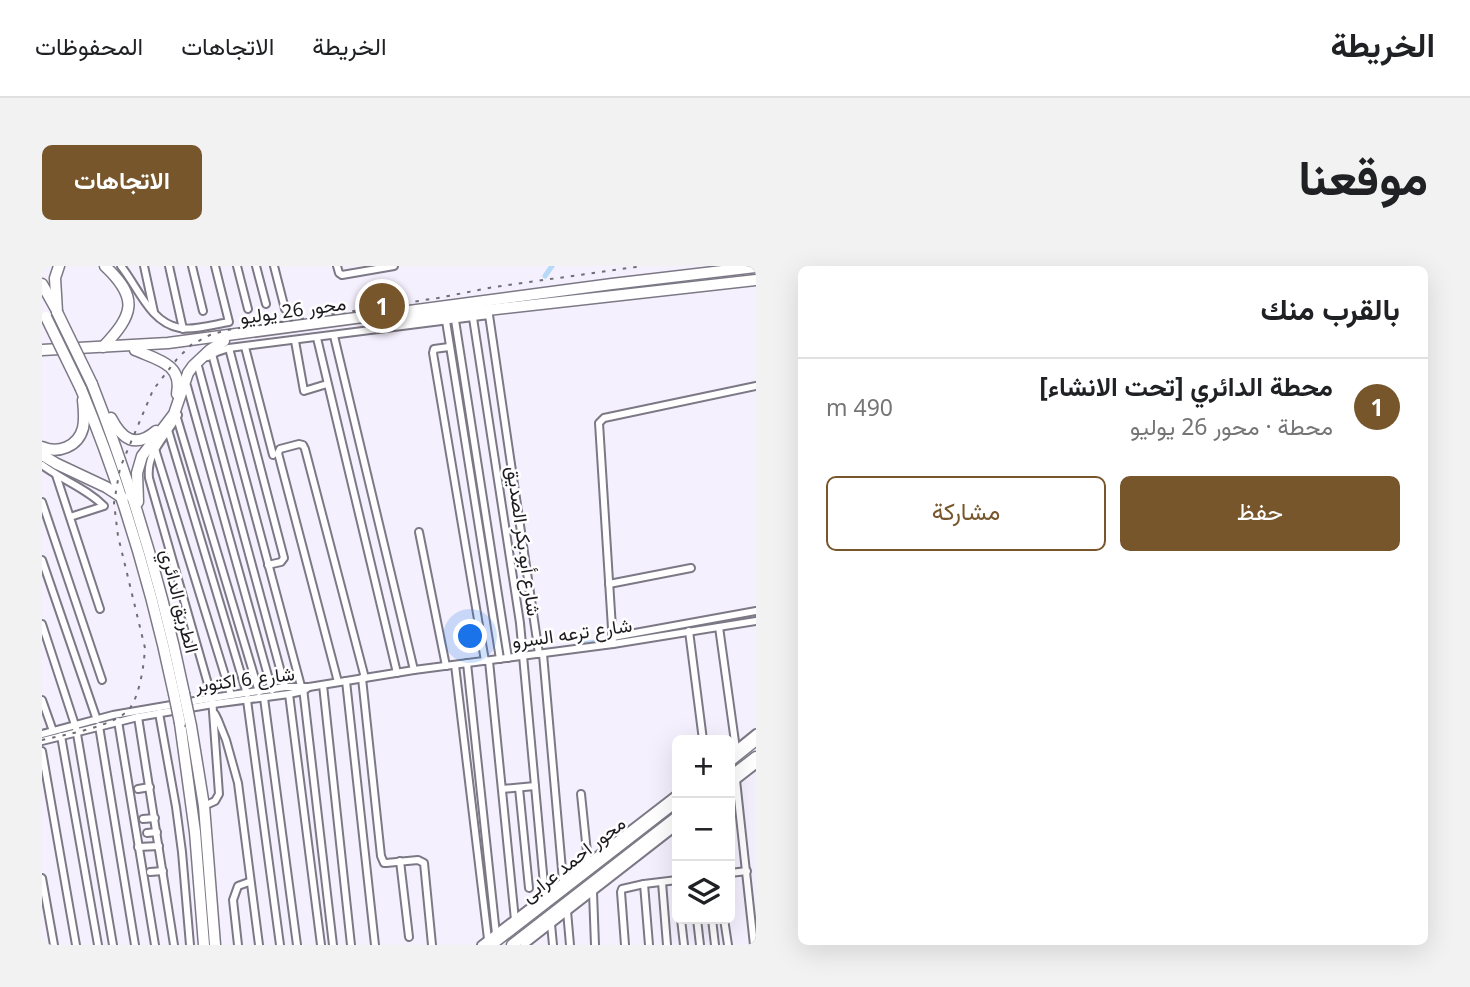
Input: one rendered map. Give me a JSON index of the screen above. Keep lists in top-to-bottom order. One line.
{"streets":{"highway":["محور 26 يوليو","الطريق الدائري","محور احمد عرابى"],"street":["شارع أبو بكر الصديق","شارع ترعه السرو","شارع 6 اكتوبر"]},"crossings":[["شارع أبو بكر الصديق","شارع ترعه السرو"],["شارع ترعه السرو","شارع 6 اكتوبر"]],"page":{"header":"الخريطة","nav":["الخريطة","الاتجاهات","المحفوظات"],"title":"موقعنا","buttons":["الاتجاهات",["حفظ","مشاركة"]],"heading":"بالقرب منك","pins":"1","list":[{"mark":"1","name":"محطة الدائري [تحت الانشاء]","note":"محطة · محور 26 يوليو","value":"490 m"}],"map_buttons":["+","−"]}}
